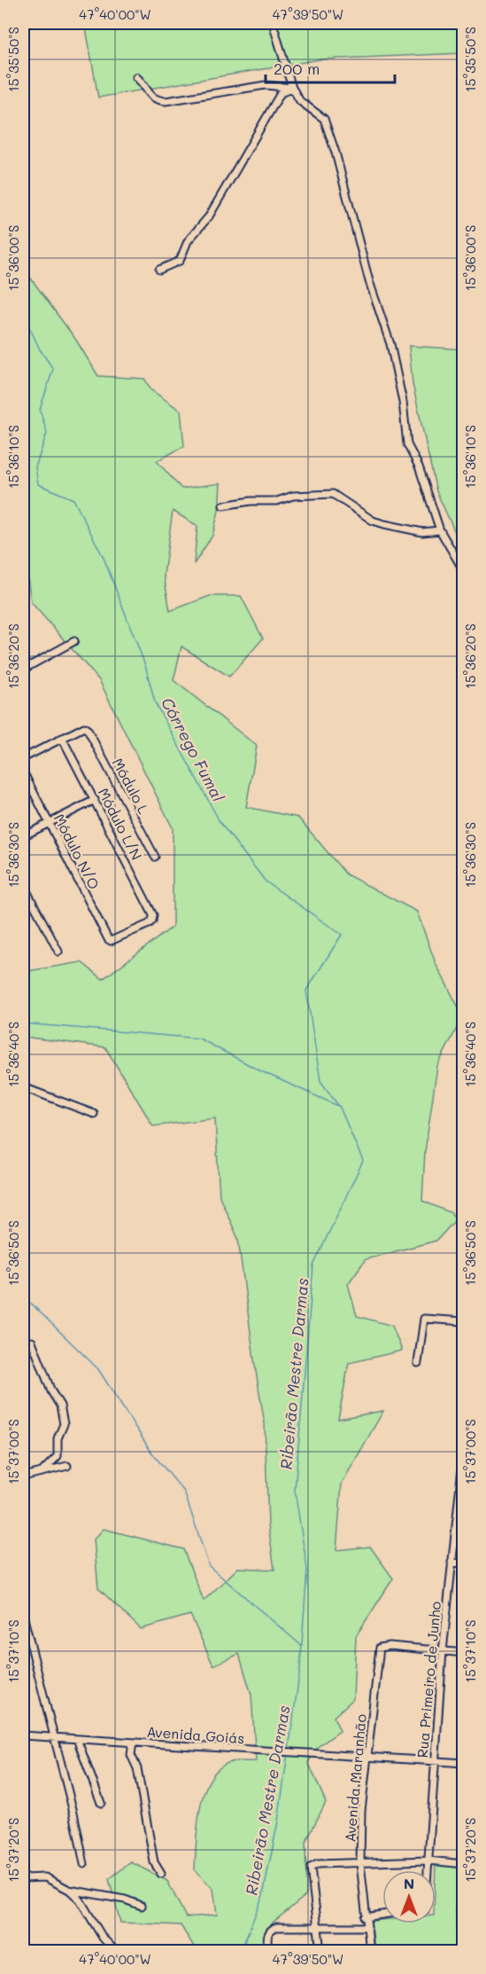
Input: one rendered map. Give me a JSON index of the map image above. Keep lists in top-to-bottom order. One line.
{"streets":{"street":["Módulo L","Módulo L/N","Módulo N/O","Rua Primeiro de Junho","Avenida Goiás","Avenida Maranhão"]},"crossings":[["Módulo L","Módulo L/N"],["Módulo L/N","Módulo N/O"],["Rua Primeiro de Junho","Avenida Goiás"],["Rua Primeiro de Junho","Avenida Maranhão"],["Avenida Goiás","Avenida Maranhão"]],"water":["Córrego Fumal","Ribeirão Mestre Darmas"],"scale_bar":"200 m","north":"top","coordinates":["47°40'00\"W","47°39'50\"W","15°35'50\"S","15°36'00\"S","15°36'10\"S","15°36'20\"S","15°36'30\"S","15°36'40\"S","15°36'50\"S","15°37'00\"S","15°37'10\"S","15°37'20\"S"]}
